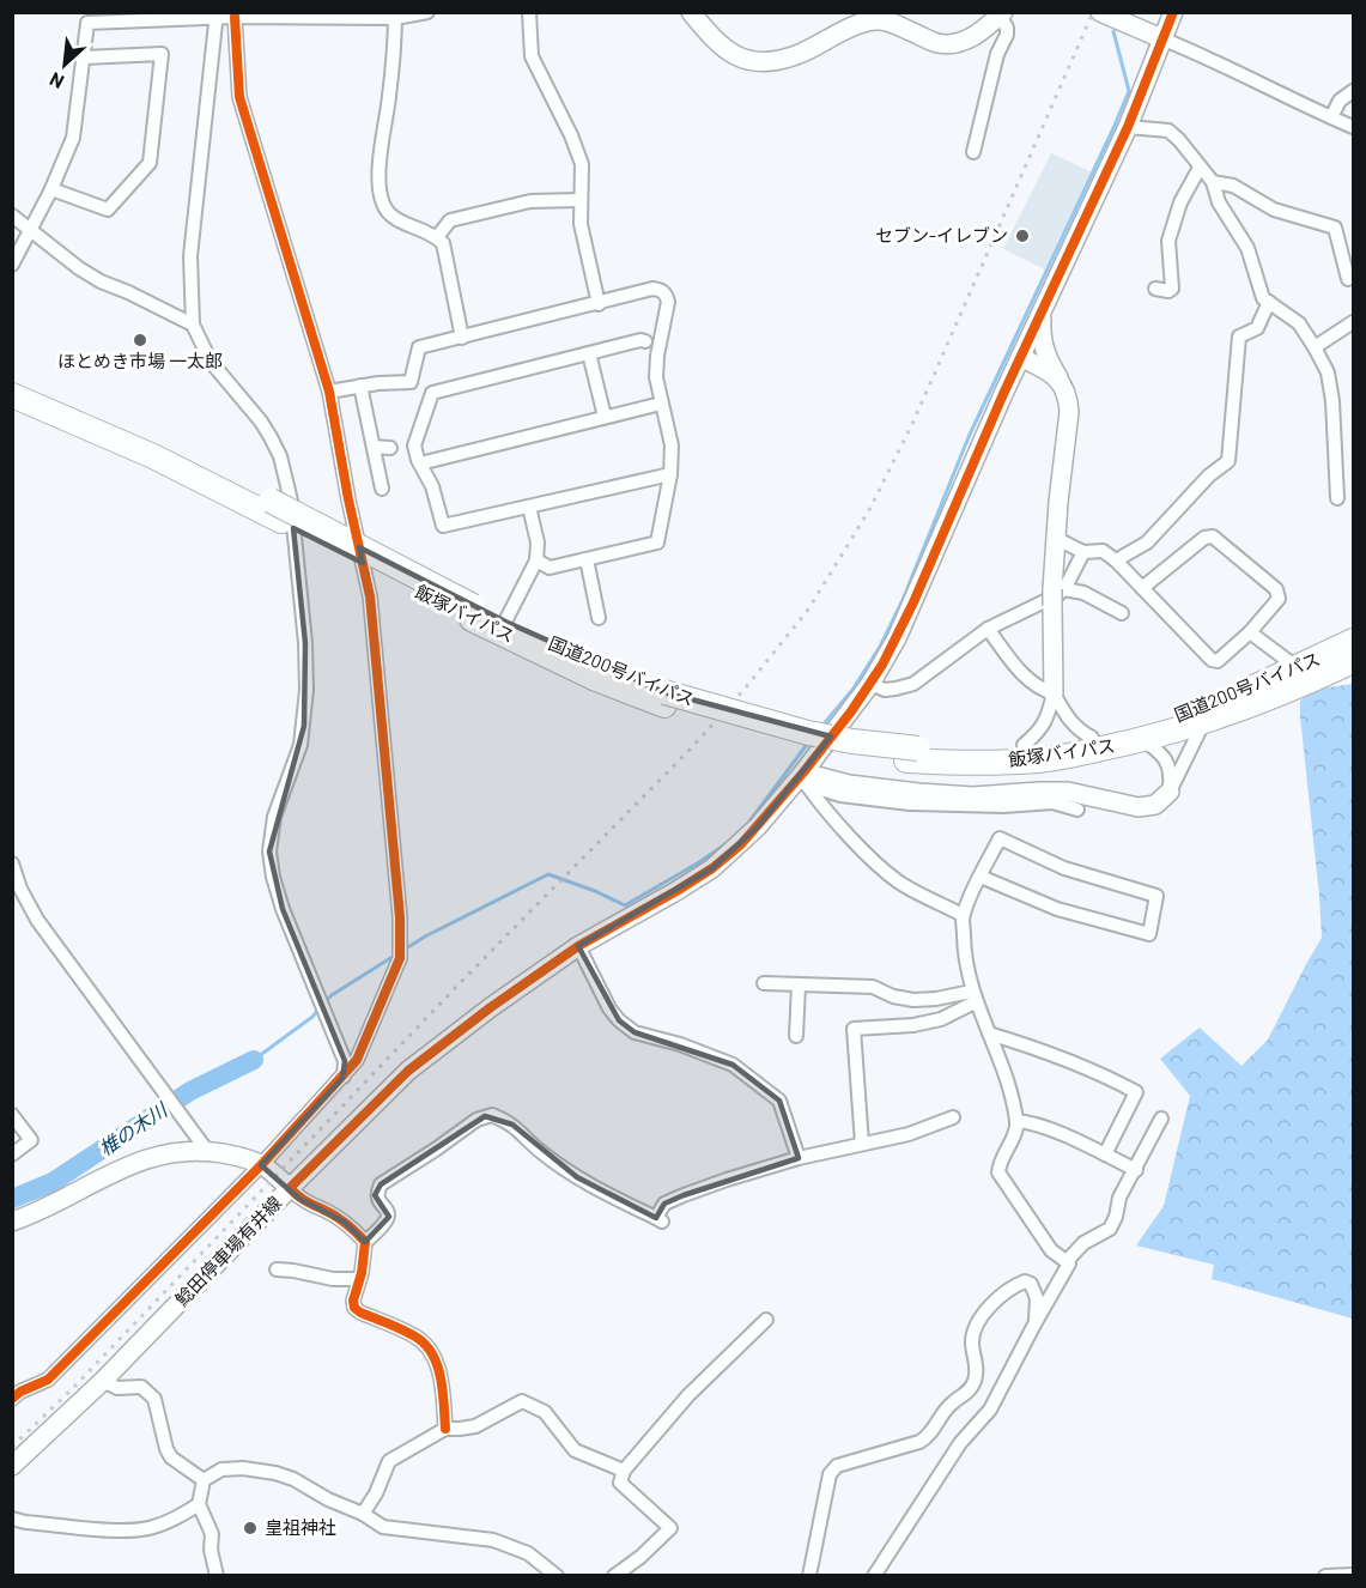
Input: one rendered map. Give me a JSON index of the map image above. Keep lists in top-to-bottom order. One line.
{"streets":{"highway":["飯塚バイパス","国道200号バイパス"],"street":["鯰田停車場有井線"]},"crossings":[["飯塚バイパス","国道200号バイパス"]],"water":["椎の木川"],"places":["セブン-イレブン","ほとめき市場 一太郎","皇祖神社"],"north":"bottom left"}
